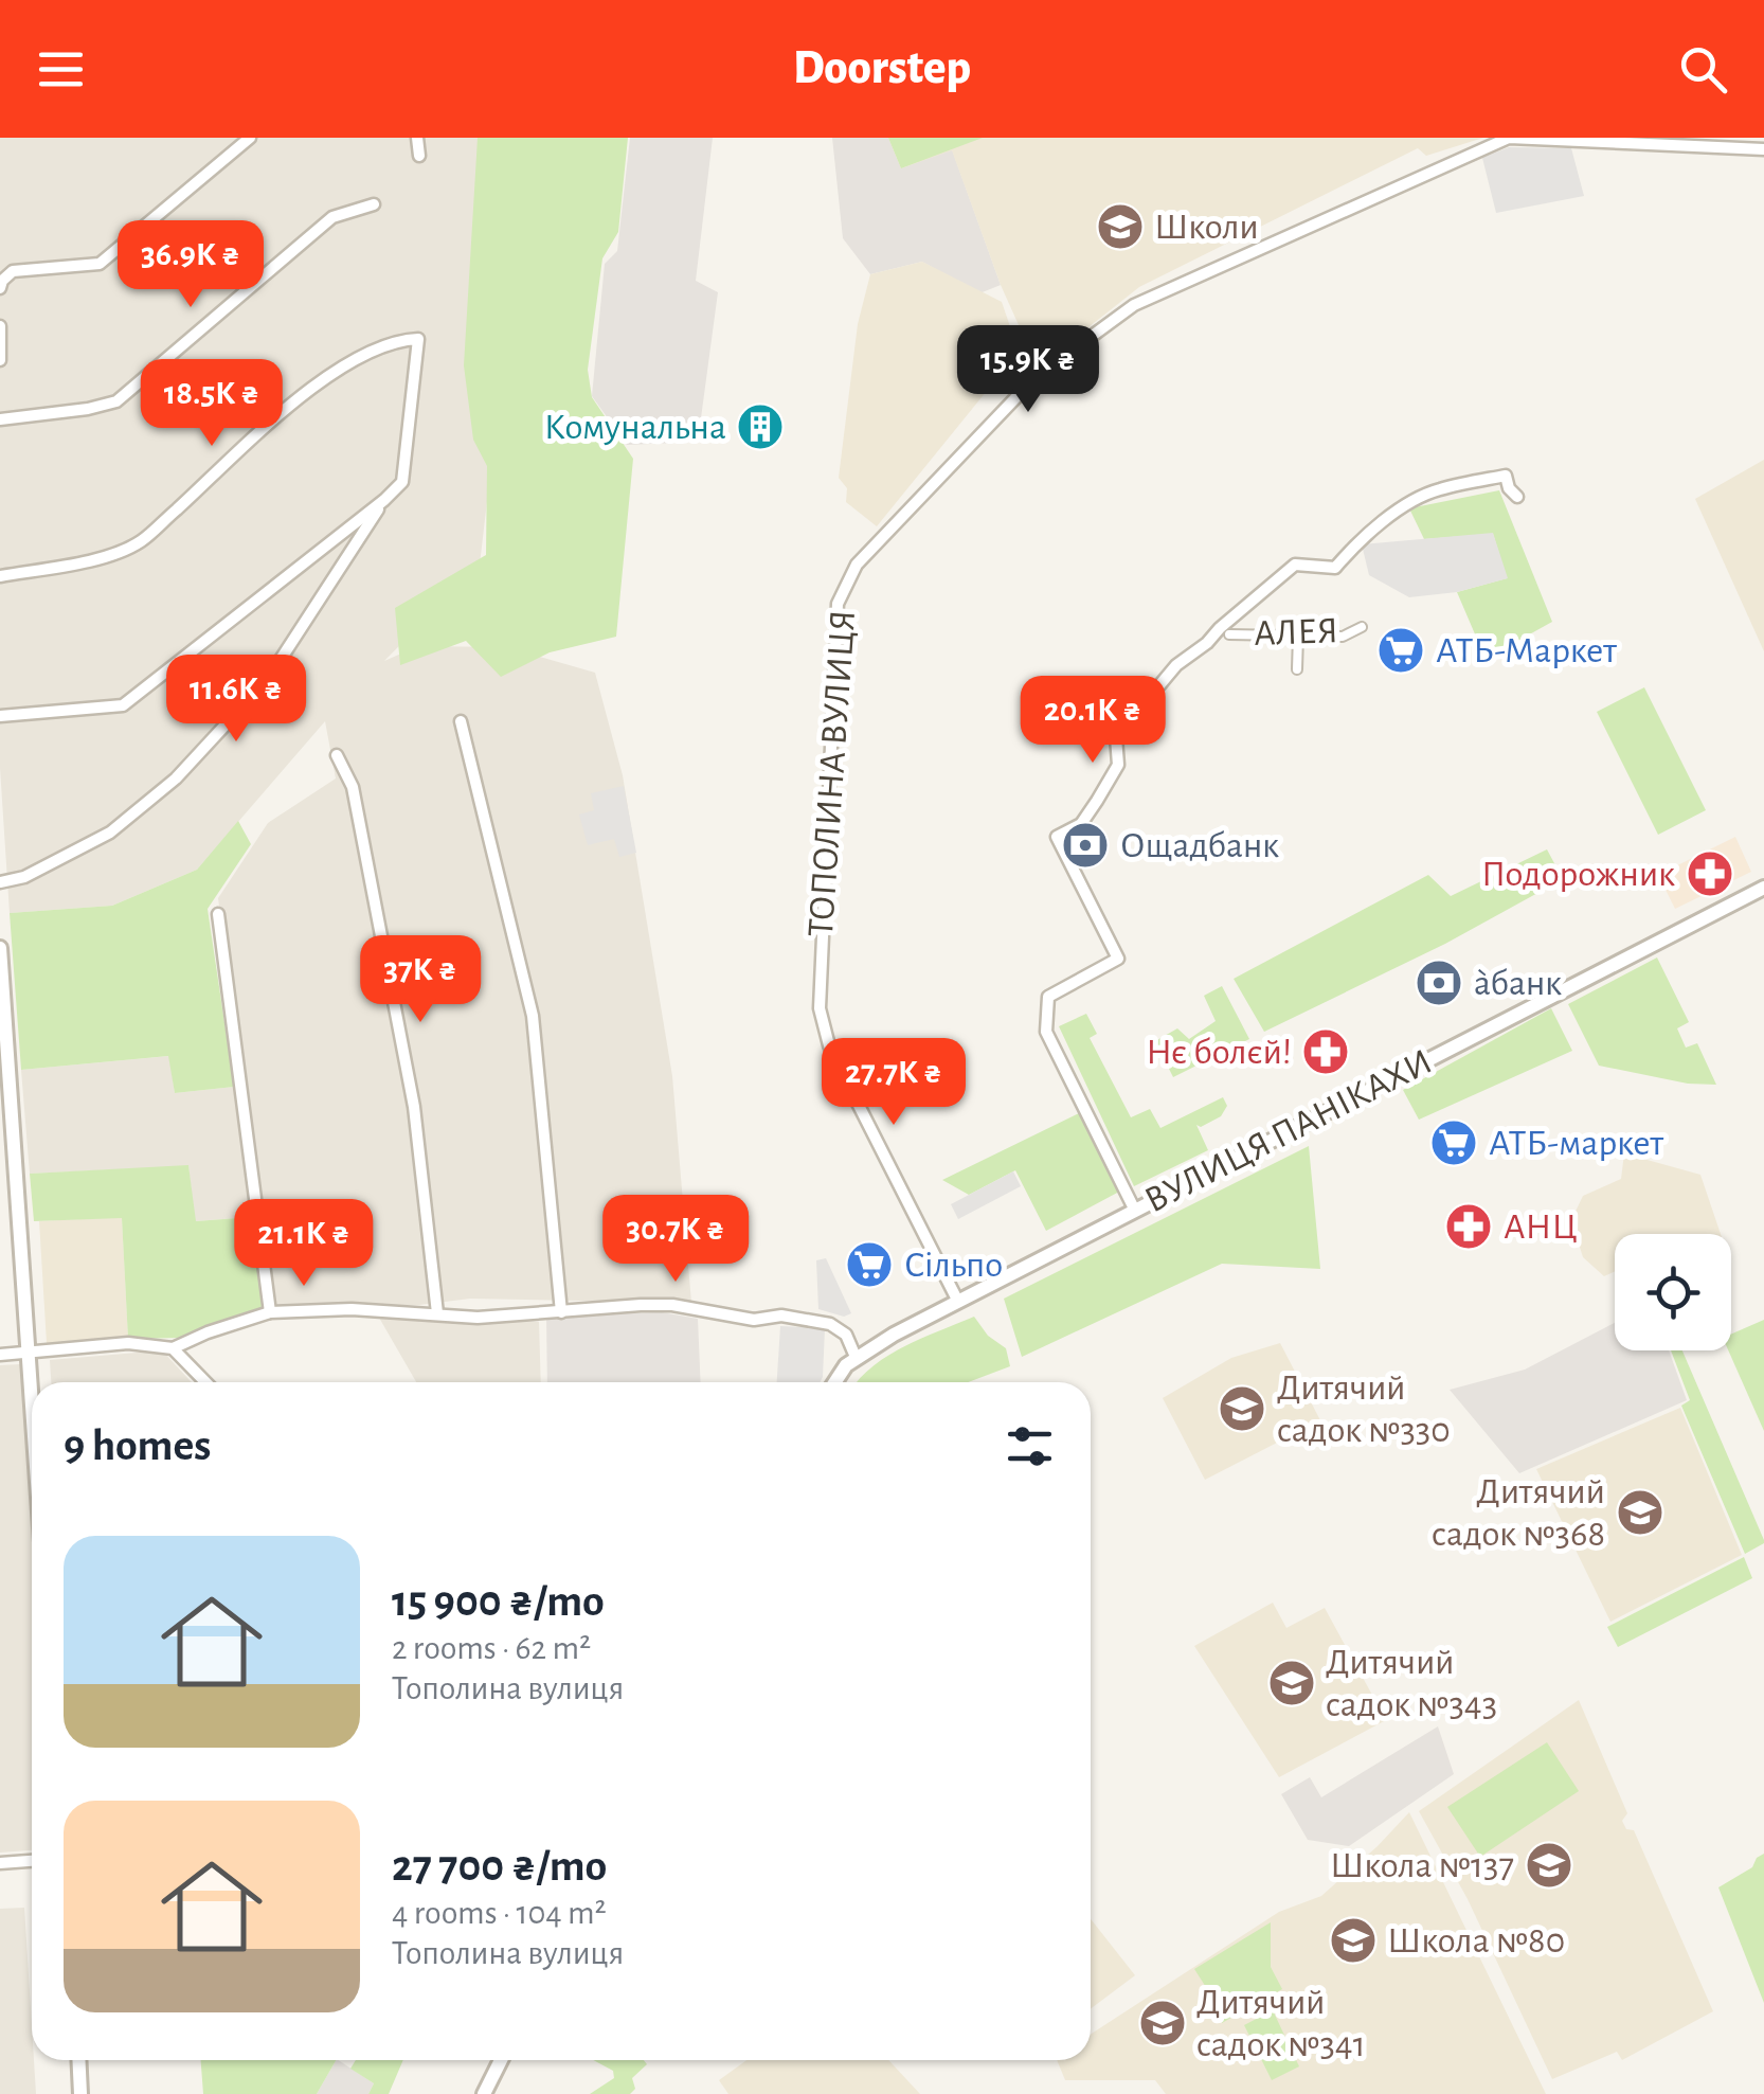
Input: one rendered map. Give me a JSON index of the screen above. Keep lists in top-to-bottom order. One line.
{"streets":{"street":["АЛЕЯ","ТОПОЛИНА ВУЛИЦЯ","ВУЛИЦЯ ПАНІКАХИ"]},"crossings":[["ТОПОЛИНА ВУЛИЦЯ","ВУЛИЦЯ ПАНІКАХИ"]],"places":{"school or university":["Школи","Дитячий садок №330","Дитячий садок №368","Дитячий садок №343","Школа №137","Школа №80","Дитячий садок №341"],"building":["Комунальна"],"supermarket":["АТБ-Маркет","АТБ-маркет","Сільпо"],"bank":["Ощадбанк","а̀банк"],"pharmacy":["Подорожник","Нє болєй!","АНЦ"]},"page":{"header":"Doorstep","price":["36.9K ₴","15.9K ₴","18.5K ₴","11.6K ₴","20.1K ₴","37K ₴","27.7K ₴","30.7K ₴","21.1K ₴"],"heading":"9 homes","list":[{"name":"15 900 ₴/mo","note":"2 rooms · 62 m² · Тополина вулиця"},{"name":"27 700 ₴/mo","note":"4 rooms · 104 m² · Тополина вулиця"}]}}
